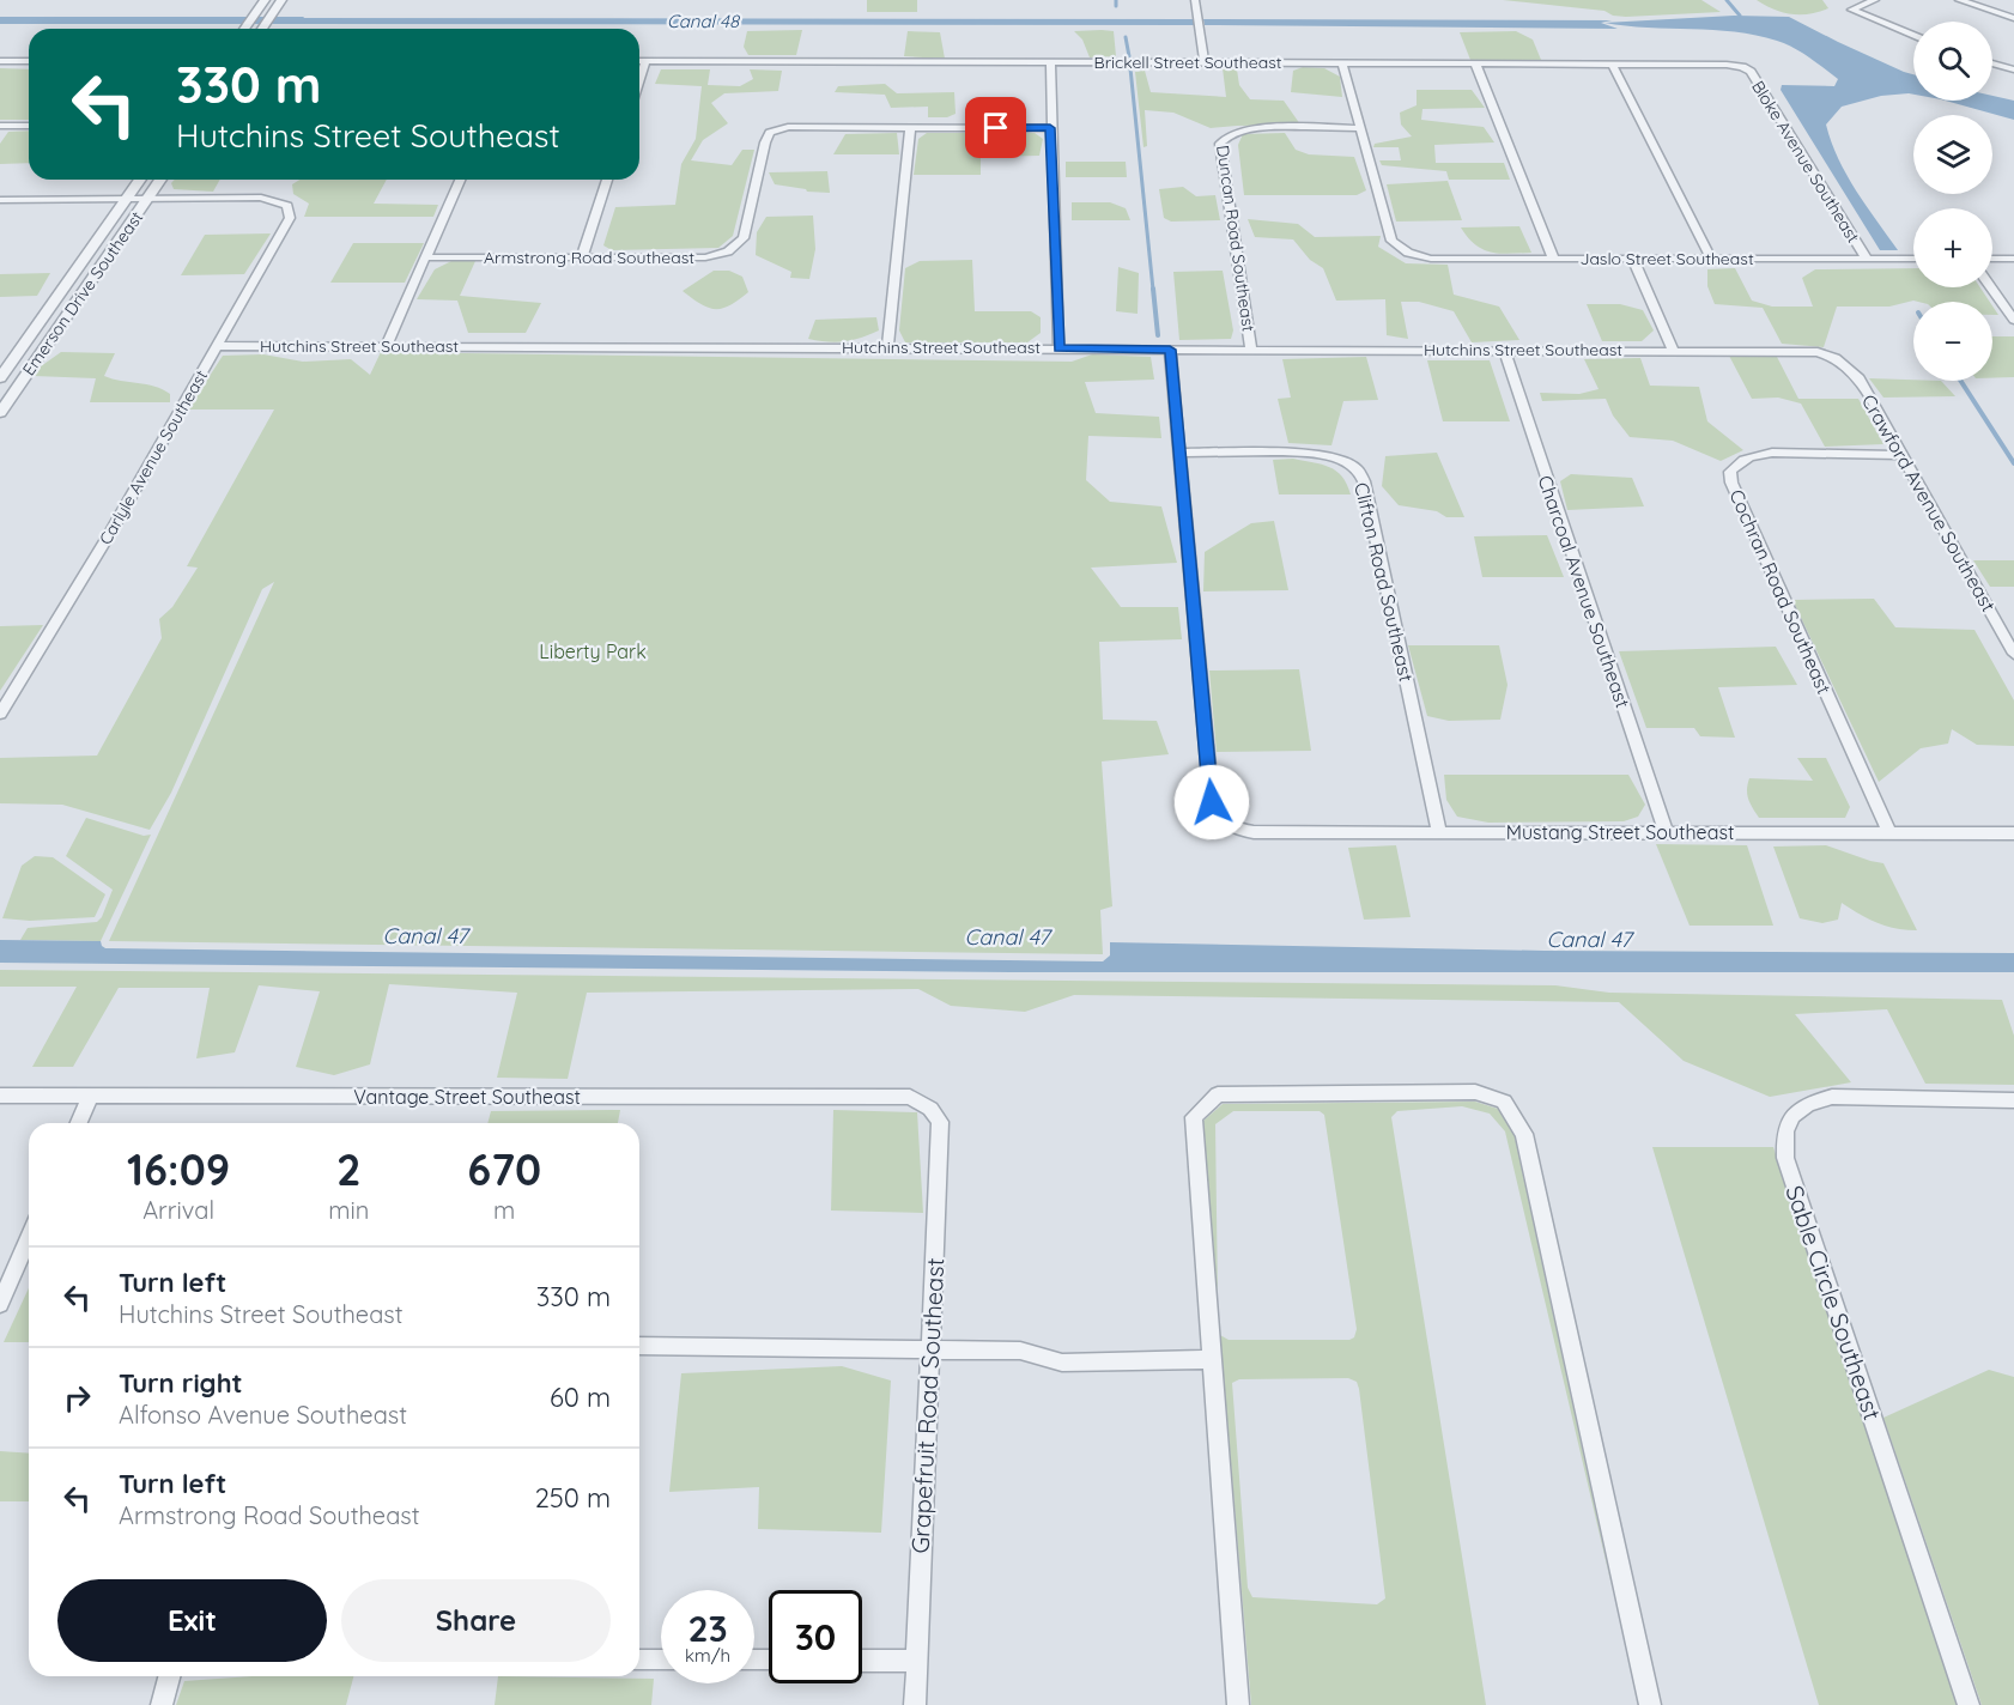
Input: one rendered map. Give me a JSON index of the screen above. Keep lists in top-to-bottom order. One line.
{"streets":{"street":["Brickell Street Southeast","Bloke Avenue Southeast","Duncan Road Southeast","Armstrong Road Southeast","Jaslo Street Southeast","Emerson Drive Southeast","Hutchins Street Southeast","Carlyle Avenue Southeast","Crawford Avenue Southeast","Clifton Road Southeast","Charcoal Avenue Southeast","Cochran Road Southeast","Mustang Street Southeast","Vantage Street Southeast","Sable Circle Southeast","Grapefruit Road Southeast"]},"crossings":[["Brickell Street Southeast","Bloke Avenue Southeast"],["Bloke Avenue Southeast","Jaslo Street Southeast"],["Duncan Road Southeast","Jaslo Street Southeast"],["Duncan Road Southeast","Hutchins Street Southeast"],["Emerson Drive Southeast","Carlyle Avenue Southeast"],["Hutchins Street Southeast","Carlyle Avenue Southeast"],["Hutchins Street Southeast","Crawford Avenue Southeast"],["Hutchins Street Southeast","Charcoal Avenue Southeast"],["Crawford Avenue Southeast","Cochran Road Southeast"],["Clifton Road Southeast","Mustang Street Southeast"],["Charcoal Avenue Southeast","Mustang Street Southeast"],["Cochran Road Southeast","Mustang Street Southeast"],["Vantage Street Southeast","Grapefruit Road Southeast"]],"water":["Canal 48","Canal 47"],"parks":["Liberty Park"],"page":{"map_buttons":["+","−"],"turn":["330 m","Hutchins Street Southeast"],"eta":["16:09","Arrival","2","min","670","m"],"list":[{"name":"Turn left","note":"Hutchins Street Southeast","value":"330 m"},{"name":"Turn right","note":"Alfonso Avenue Southeast","value":"60 m"},{"name":"Turn left","note":"Armstrong Road Southeast","value":"250 m"}],"buttons":["Exit","Share"],"speed":"23 km/h","limit":"30"}}
